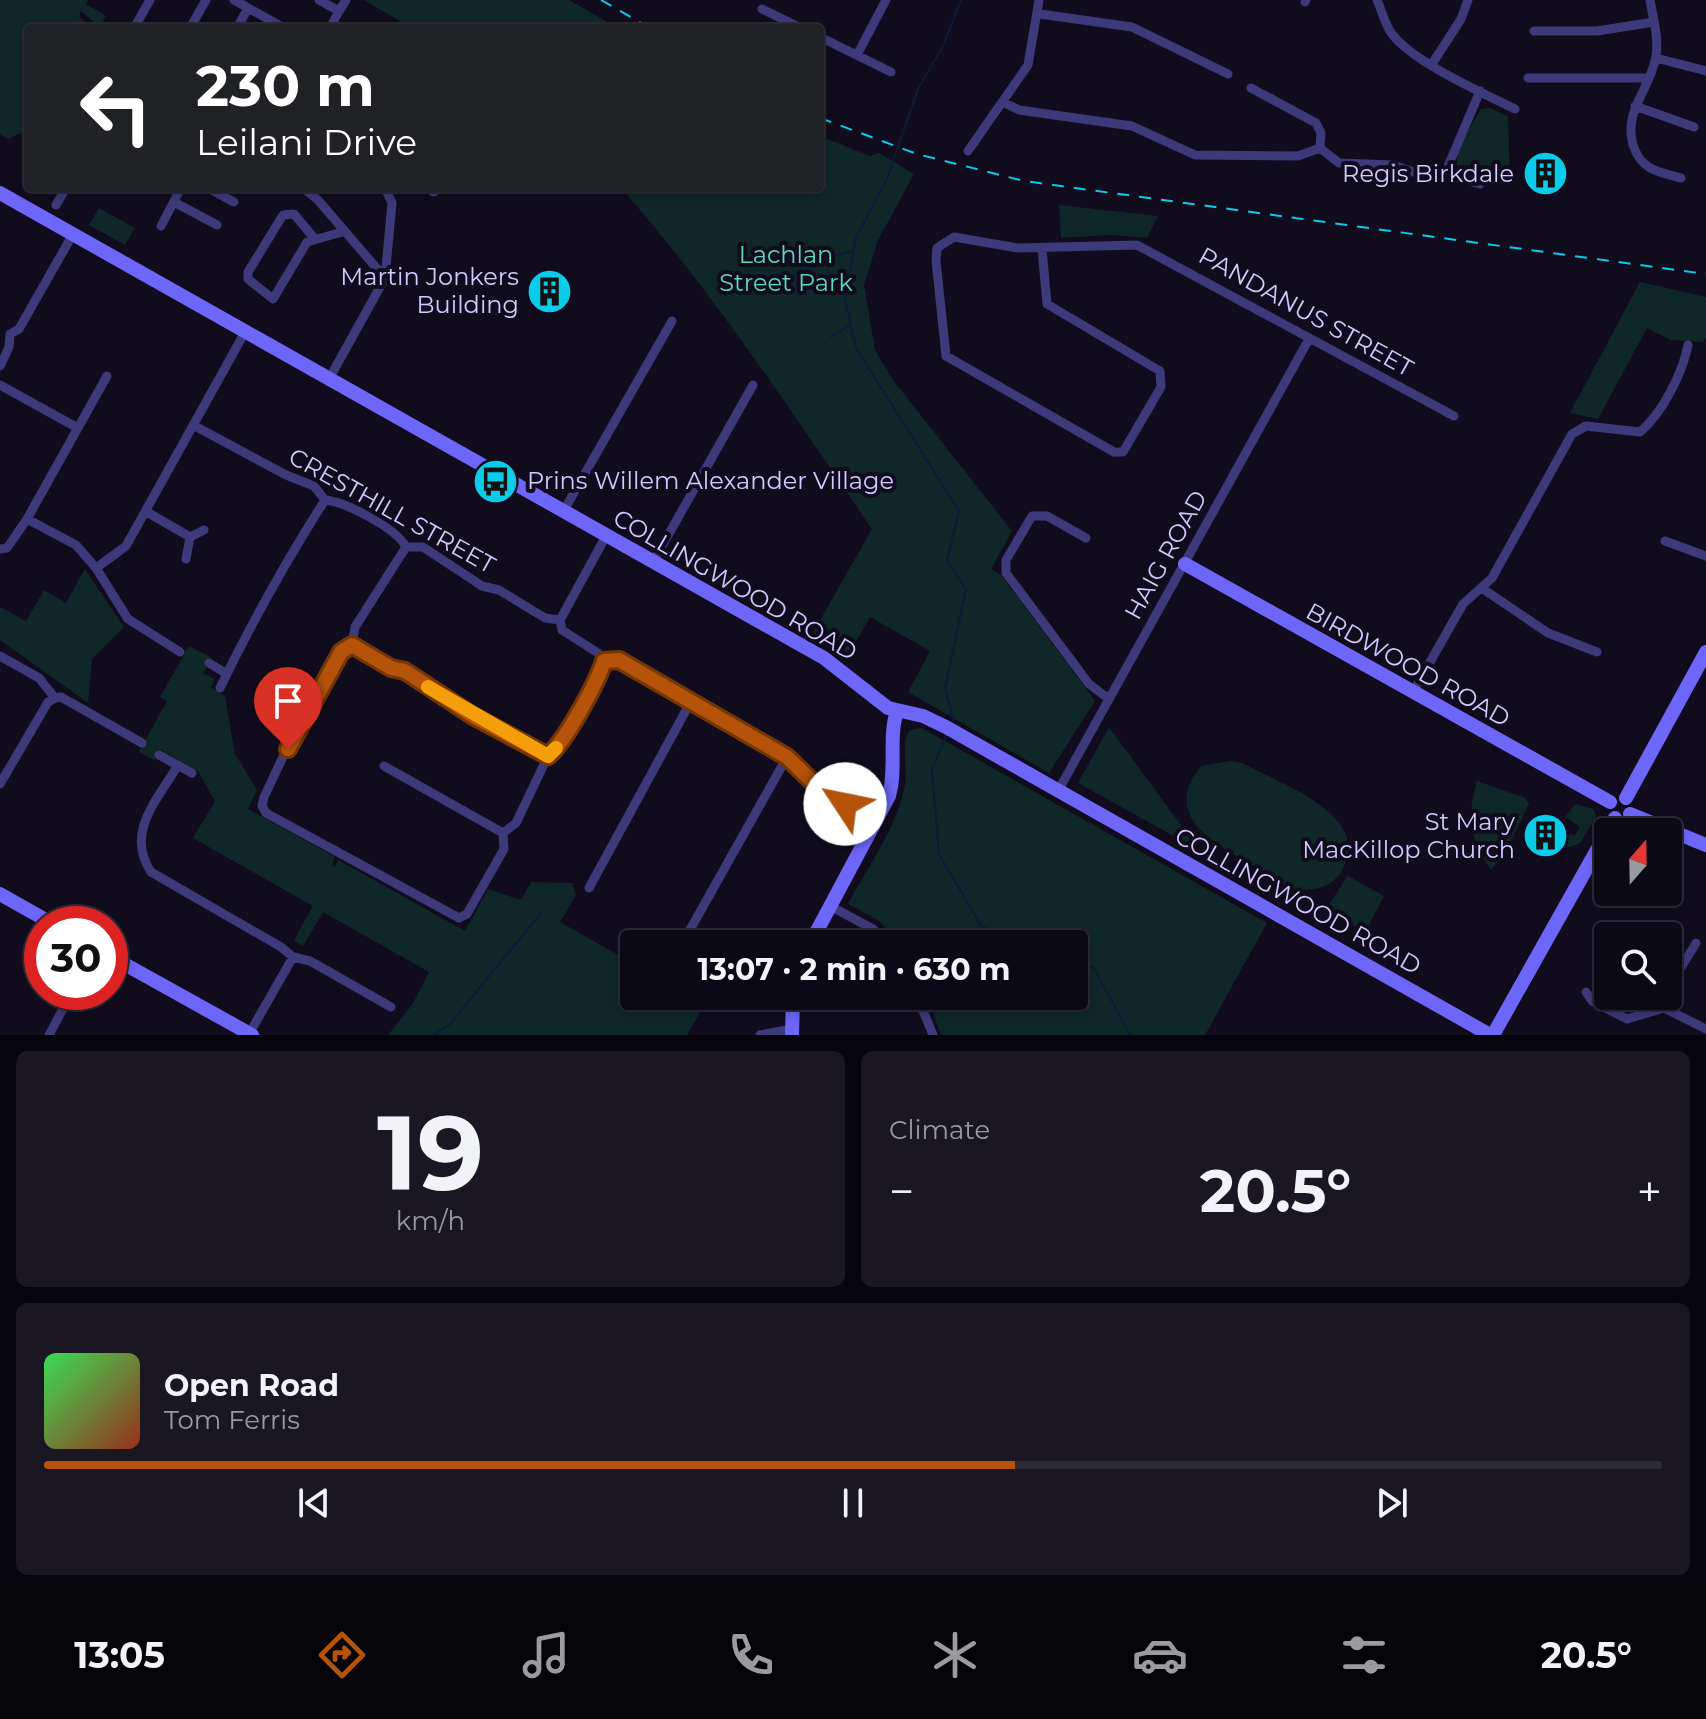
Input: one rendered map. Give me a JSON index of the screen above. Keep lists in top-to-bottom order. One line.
{"streets":{"street":["PANDANUS STREET","CRESTHILL STREET","HAIG ROAD","COLLINGWOOD ROAD","BIRDWOOD ROAD"]},"crossings":[["PANDANUS STREET","HAIG ROAD"],["HAIG ROAD","COLLINGWOOD ROAD"],["HAIG ROAD","BIRDWOOD ROAD"]],"parks":["Lachlan Street Park"],"places":{"building":["Regis Birkdale","Martin Jonkers Building","St Mary MacKillop Church"],"bus stop":["Prins Willem Alexander Village"]},"north":"top","page":{"turn":["230 m","Leilani Drive"],"limit":"30","trip":"13:07 · 2 min · 630 m","tile":[["19","km/h"],"Climate"],"heat":["−","20.5°","+"],"song":["Open Road","Tom Ferris"],"tabs":["13:05","20.5°"]}}
